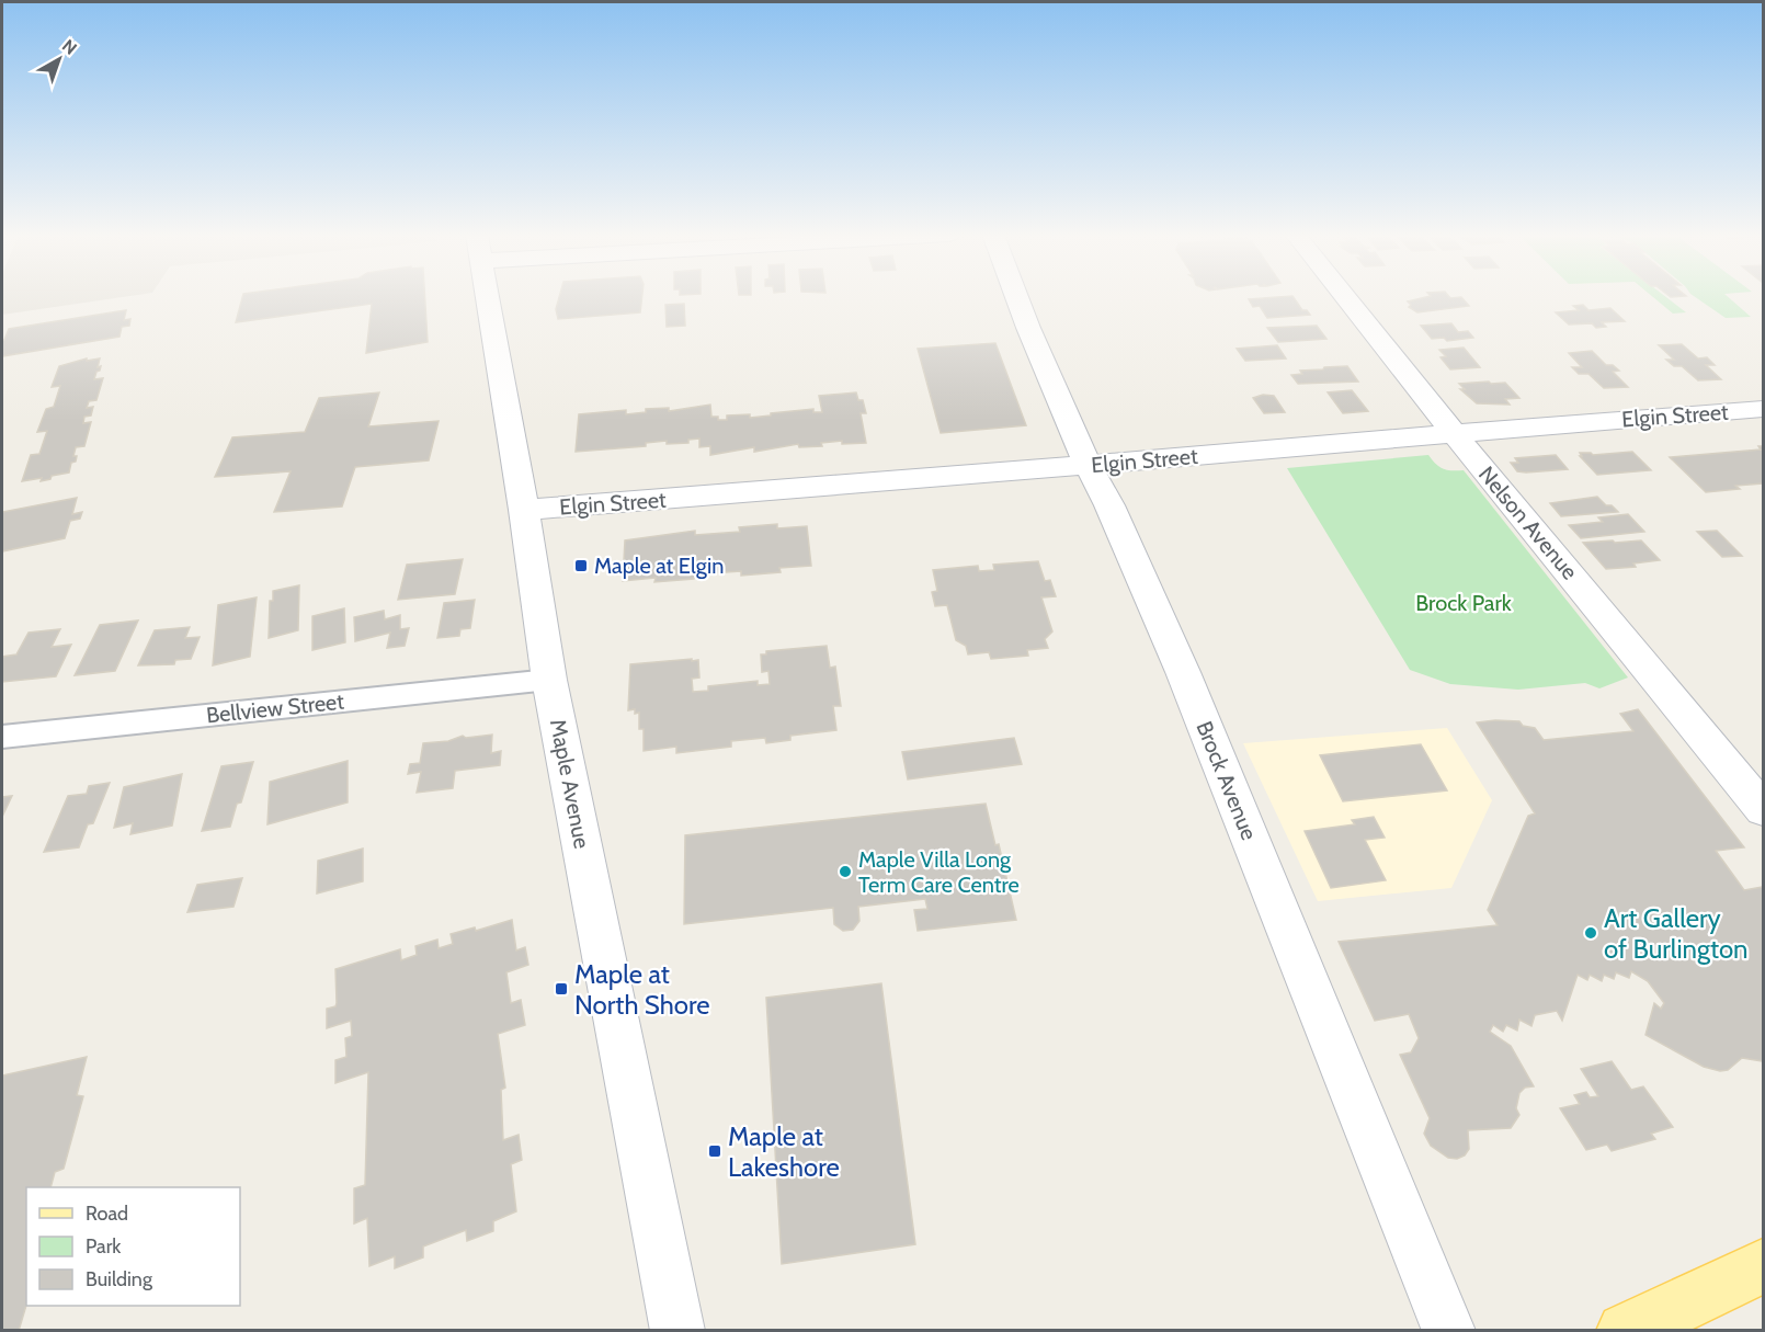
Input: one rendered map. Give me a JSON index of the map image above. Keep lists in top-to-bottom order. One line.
{"streets":{"street":["Elgin Street","Nelson Avenue","Bellview Street","Brock Avenue","Maple Avenue"]},"crossings":[["Elgin Street","Nelson Avenue"],["Elgin Street","Brock Avenue"],["Elgin Street","Maple Avenue"],["Bellview Street","Maple Avenue"]],"parks":["Brock Park"],"places":{"transit":["Maple at Elgin","Maple at North Shore","Maple at Lakeshore"],"other":["Maple Villa Long Term Care Centre","Art Gallery of Burlington"]},"legend":["Road","Park","Building"],"north":"top right"}
